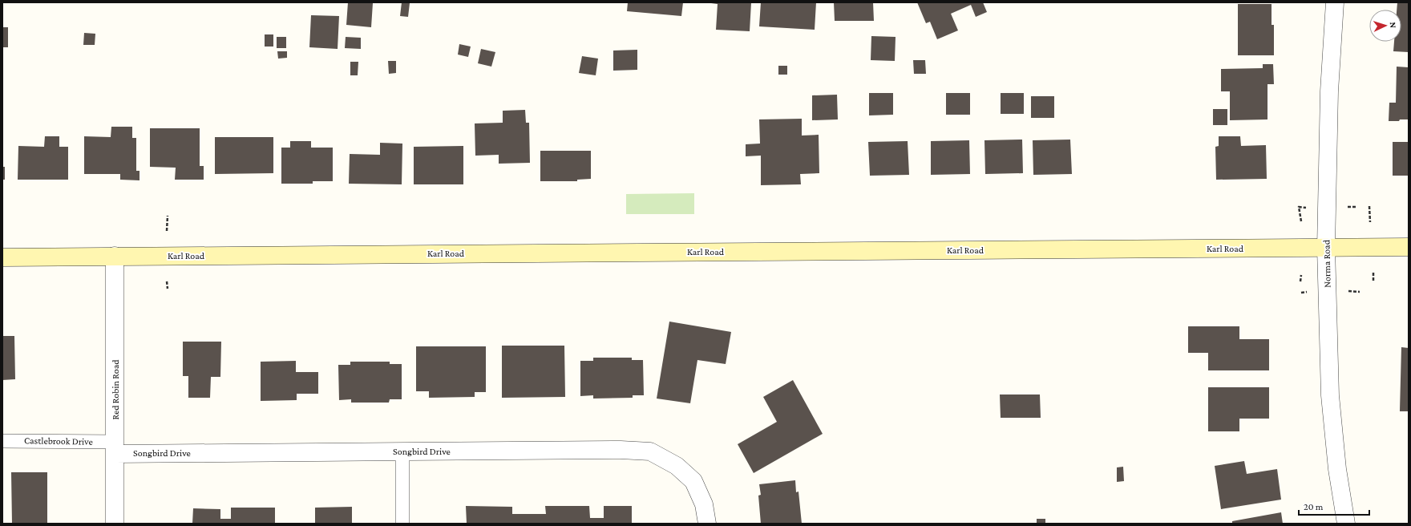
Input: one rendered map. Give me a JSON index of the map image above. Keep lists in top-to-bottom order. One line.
{"streets":{"main road":["Karl Road"],"street":["Norma Road","Red Robin Road","Songbird Drive"],"lane":["Castlebrook Drive"]},"crossings":[["Karl Road","Norma Road"],["Karl Road","Red Robin Road"],["Red Robin Road","Castlebrook Drive"],["Red Robin Road","Songbird Drive"],["Castlebrook Drive","Songbird Drive"]],"scale_bar":"20 m","north":"right"}
